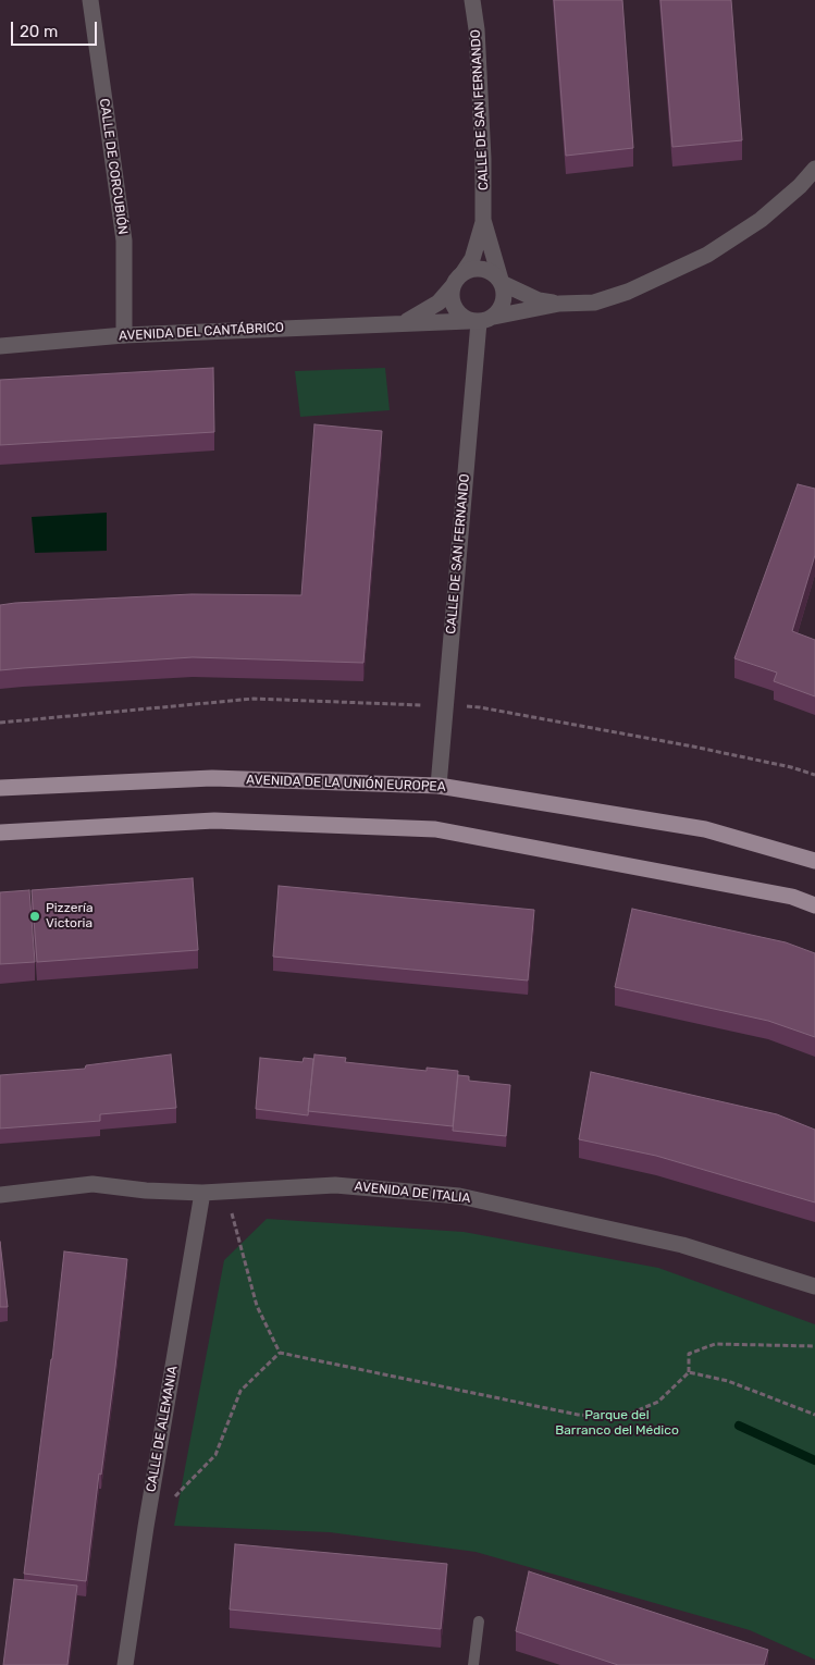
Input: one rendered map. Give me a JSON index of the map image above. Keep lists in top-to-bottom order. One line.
{"streets":{"main road":["AVENIDA DE LA UNIÓN EUROPEA"],"street":["CALLE DE SAN FERNANDO","CALLE DE CORCUBIÓN","AVENIDA DEL CANTÁBRICO","AVENIDA DE ITALIA","CALLE DE ALEMANIA"]},"crossings":[["CALLE DE SAN FERNANDO","AVENIDA DEL CANTÁBRICO"],["CALLE DE SAN FERNANDO","AVENIDA DE LA UNIÓN EUROPEA"],["CALLE DE CORCUBIÓN","AVENIDA DEL CANTÁBRICO"],["AVENIDA DE ITALIA","CALLE DE ALEMANIA"]],"parks":["Parque del Barranco del Médico"],"places":["Pizzería Victoria"],"scale_bar":"20 m"}
